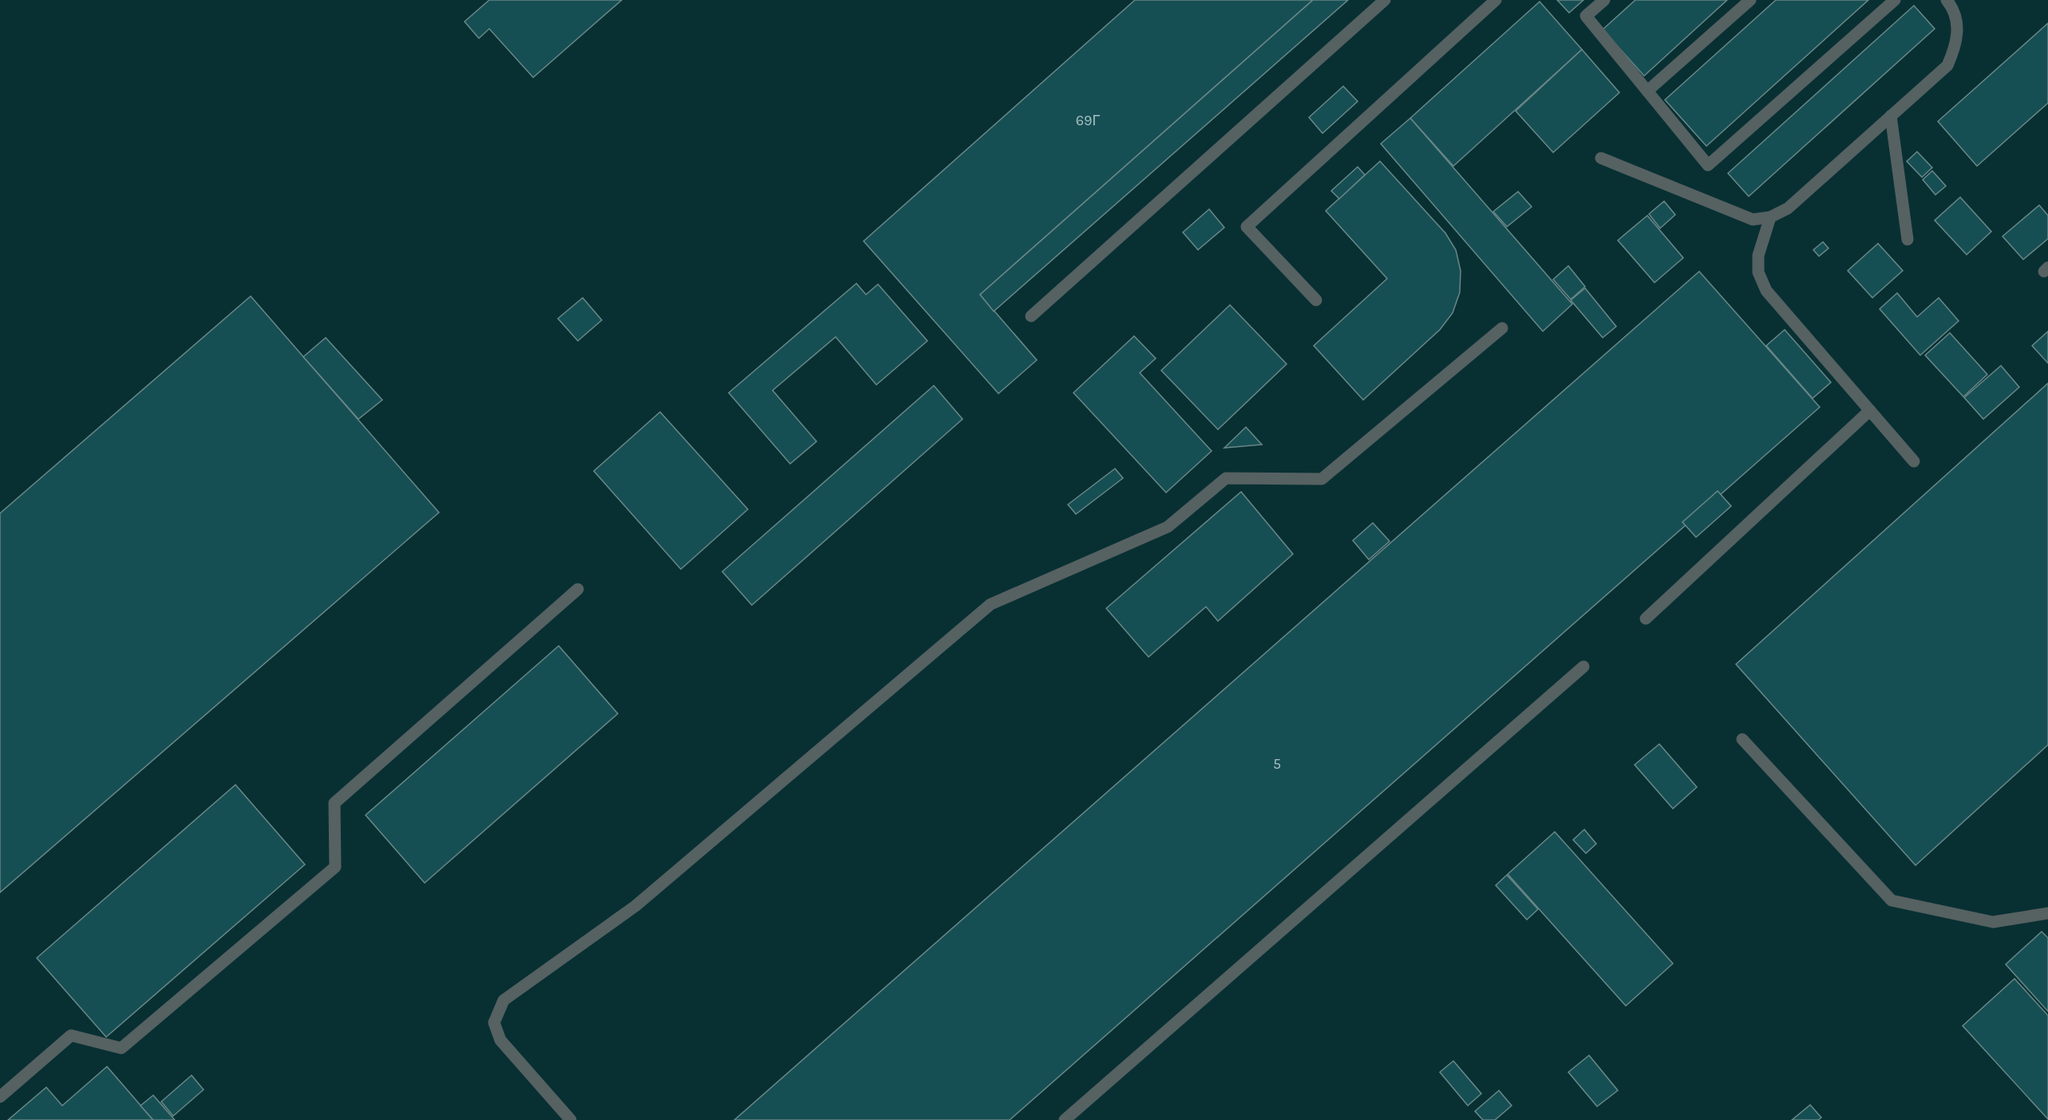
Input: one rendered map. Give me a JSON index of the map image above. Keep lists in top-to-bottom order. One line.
{"house_numbers":["69Г","5"]}
